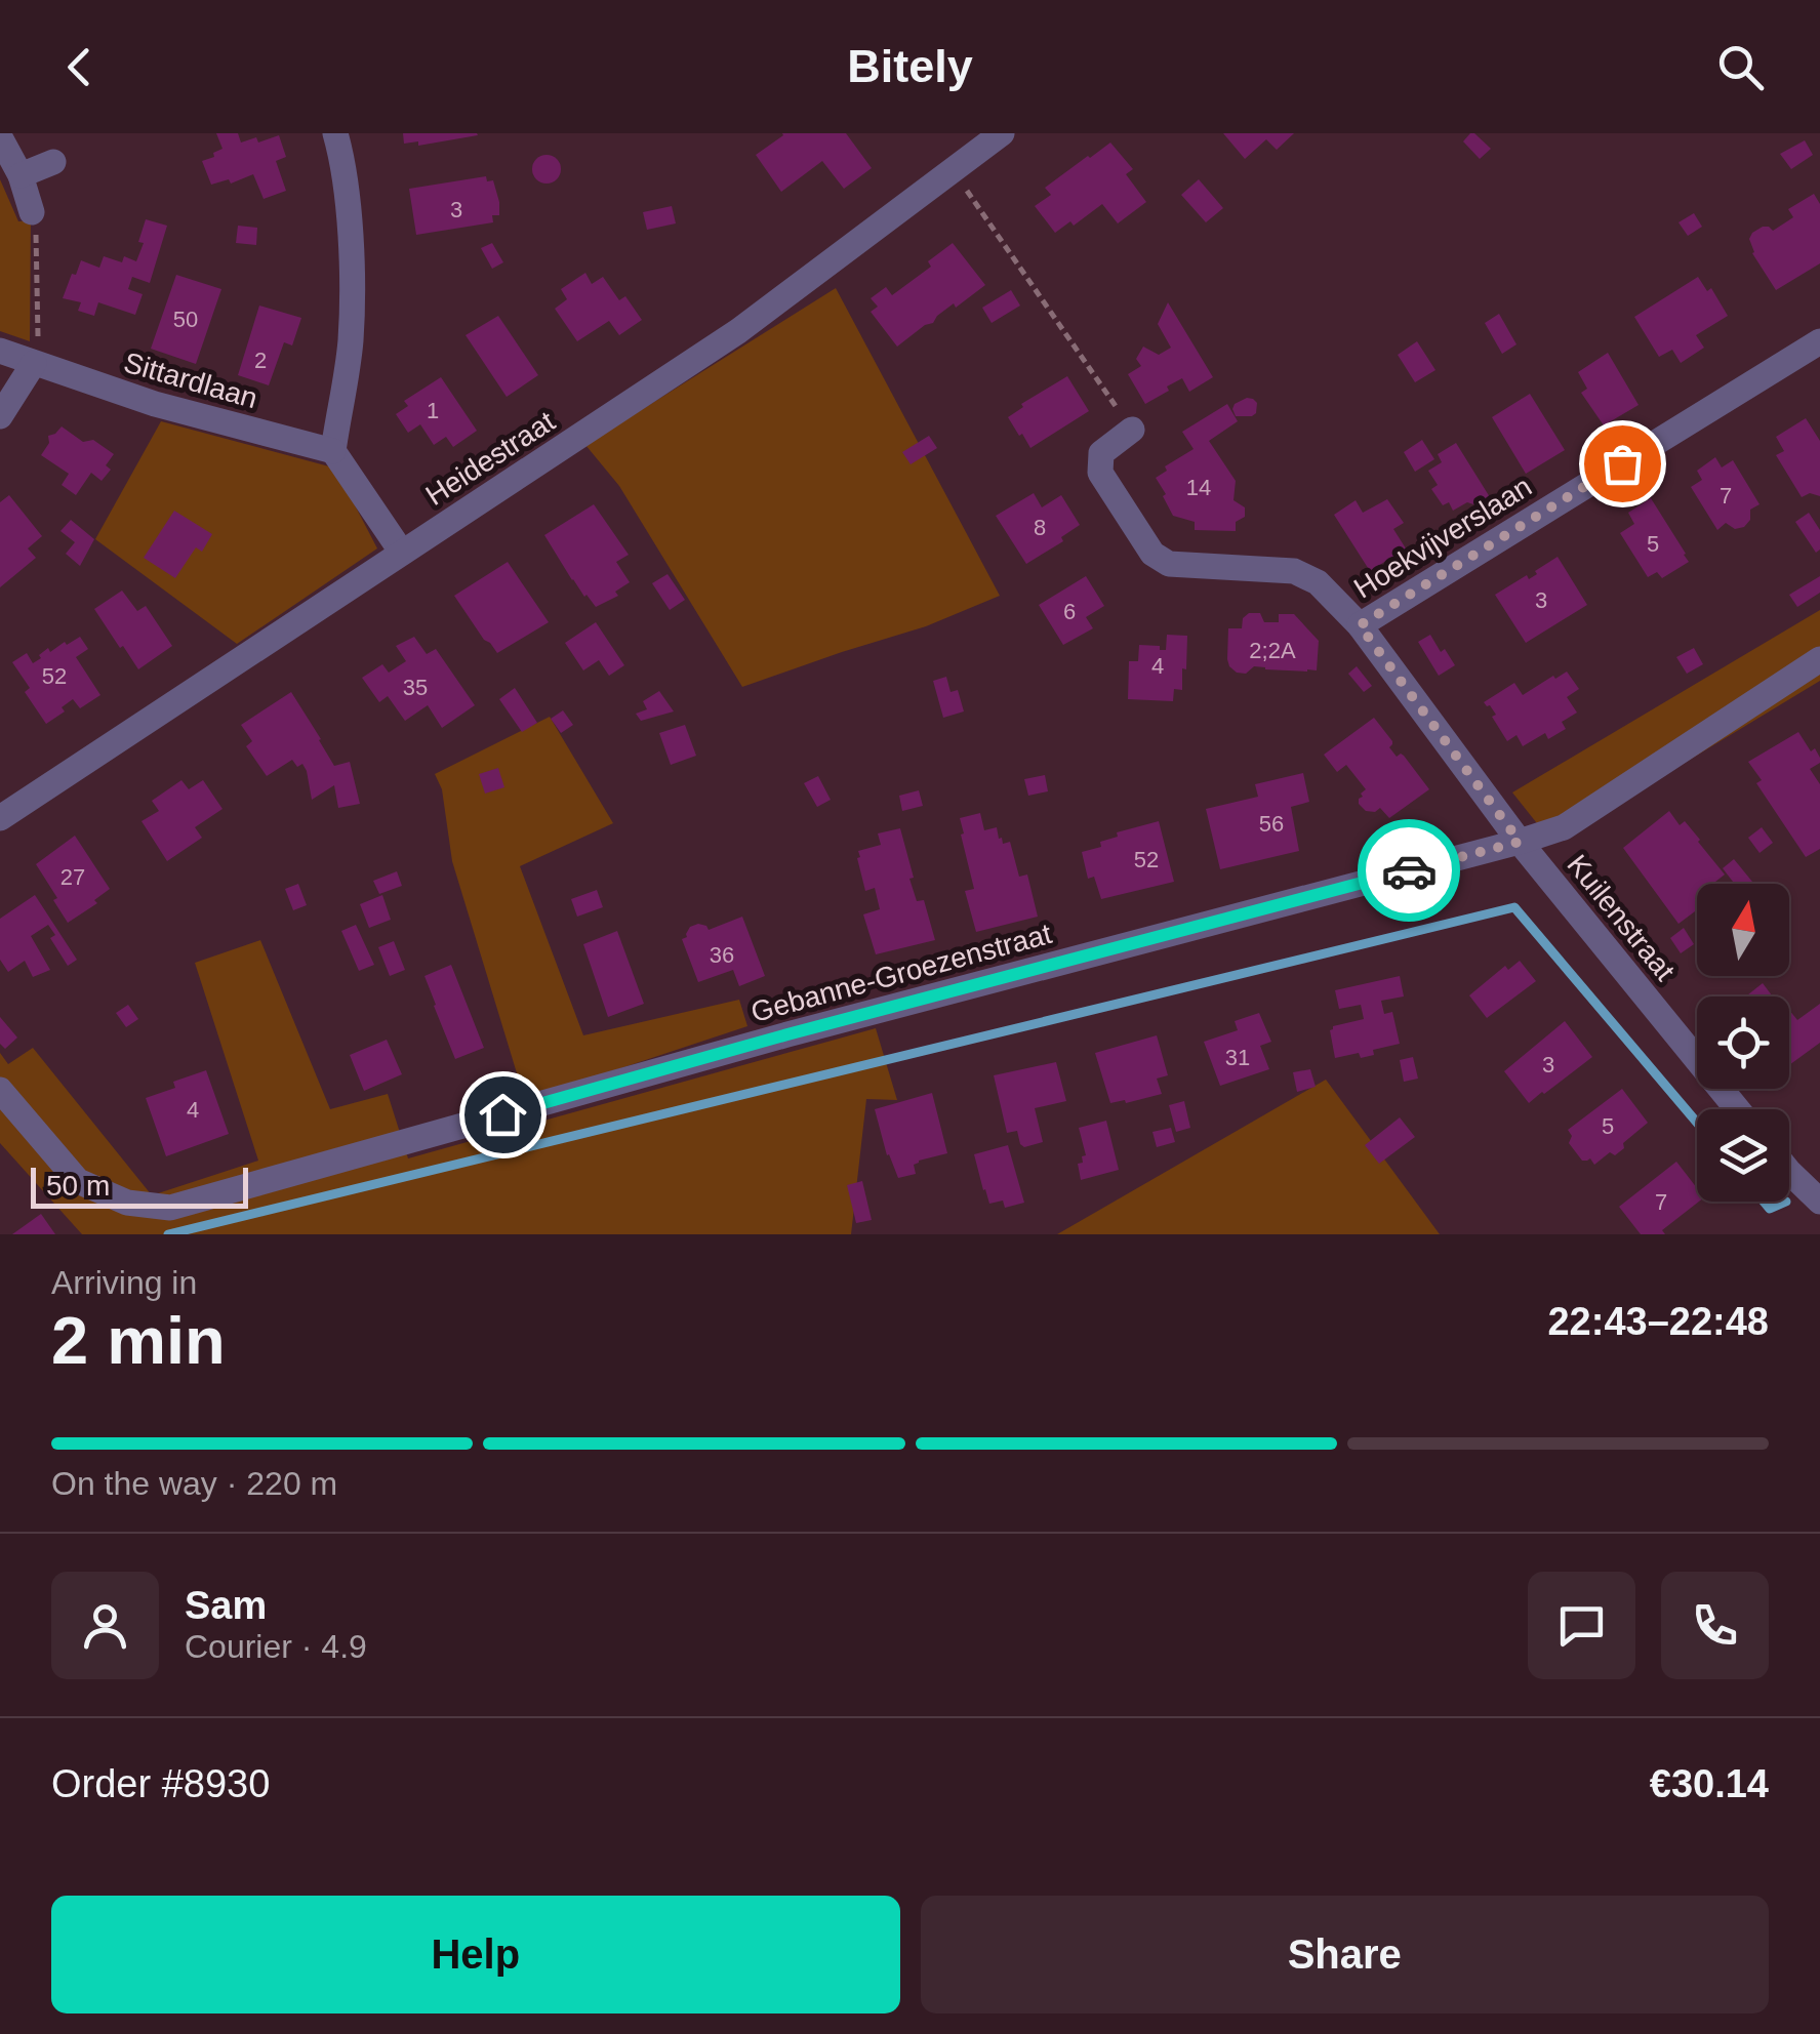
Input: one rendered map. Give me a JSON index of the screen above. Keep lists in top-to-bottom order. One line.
{"streets":{"street":["Sittardlaan","Heidestraat","Hoekvijverslaan","Kuilenstraat","Gebanne-Groezenstraat"]},"crossings":[["Hoekvijverslaan","Kuilenstraat"],["Hoekvijverslaan","Gebanne-Groezenstraat"],["Kuilenstraat","Gebanne-Groezenstraat"]],"house_numbers":["3","50","2","1","14","7","8","5","3","6","2;2A","4","52","35","56","52","27","36","31","3","4","5","7"],"scale_bar":"50 m","north":"top","page":{"header":"Bitely","scale":"50 m","heading":["2 min","Arriving in","22:43–22:48"],"panel":["Sam","Courier · 4.9","Order #8930","€30.14"],"bar":"On the way · 220 m","buttons":["Help","Share"]}}
